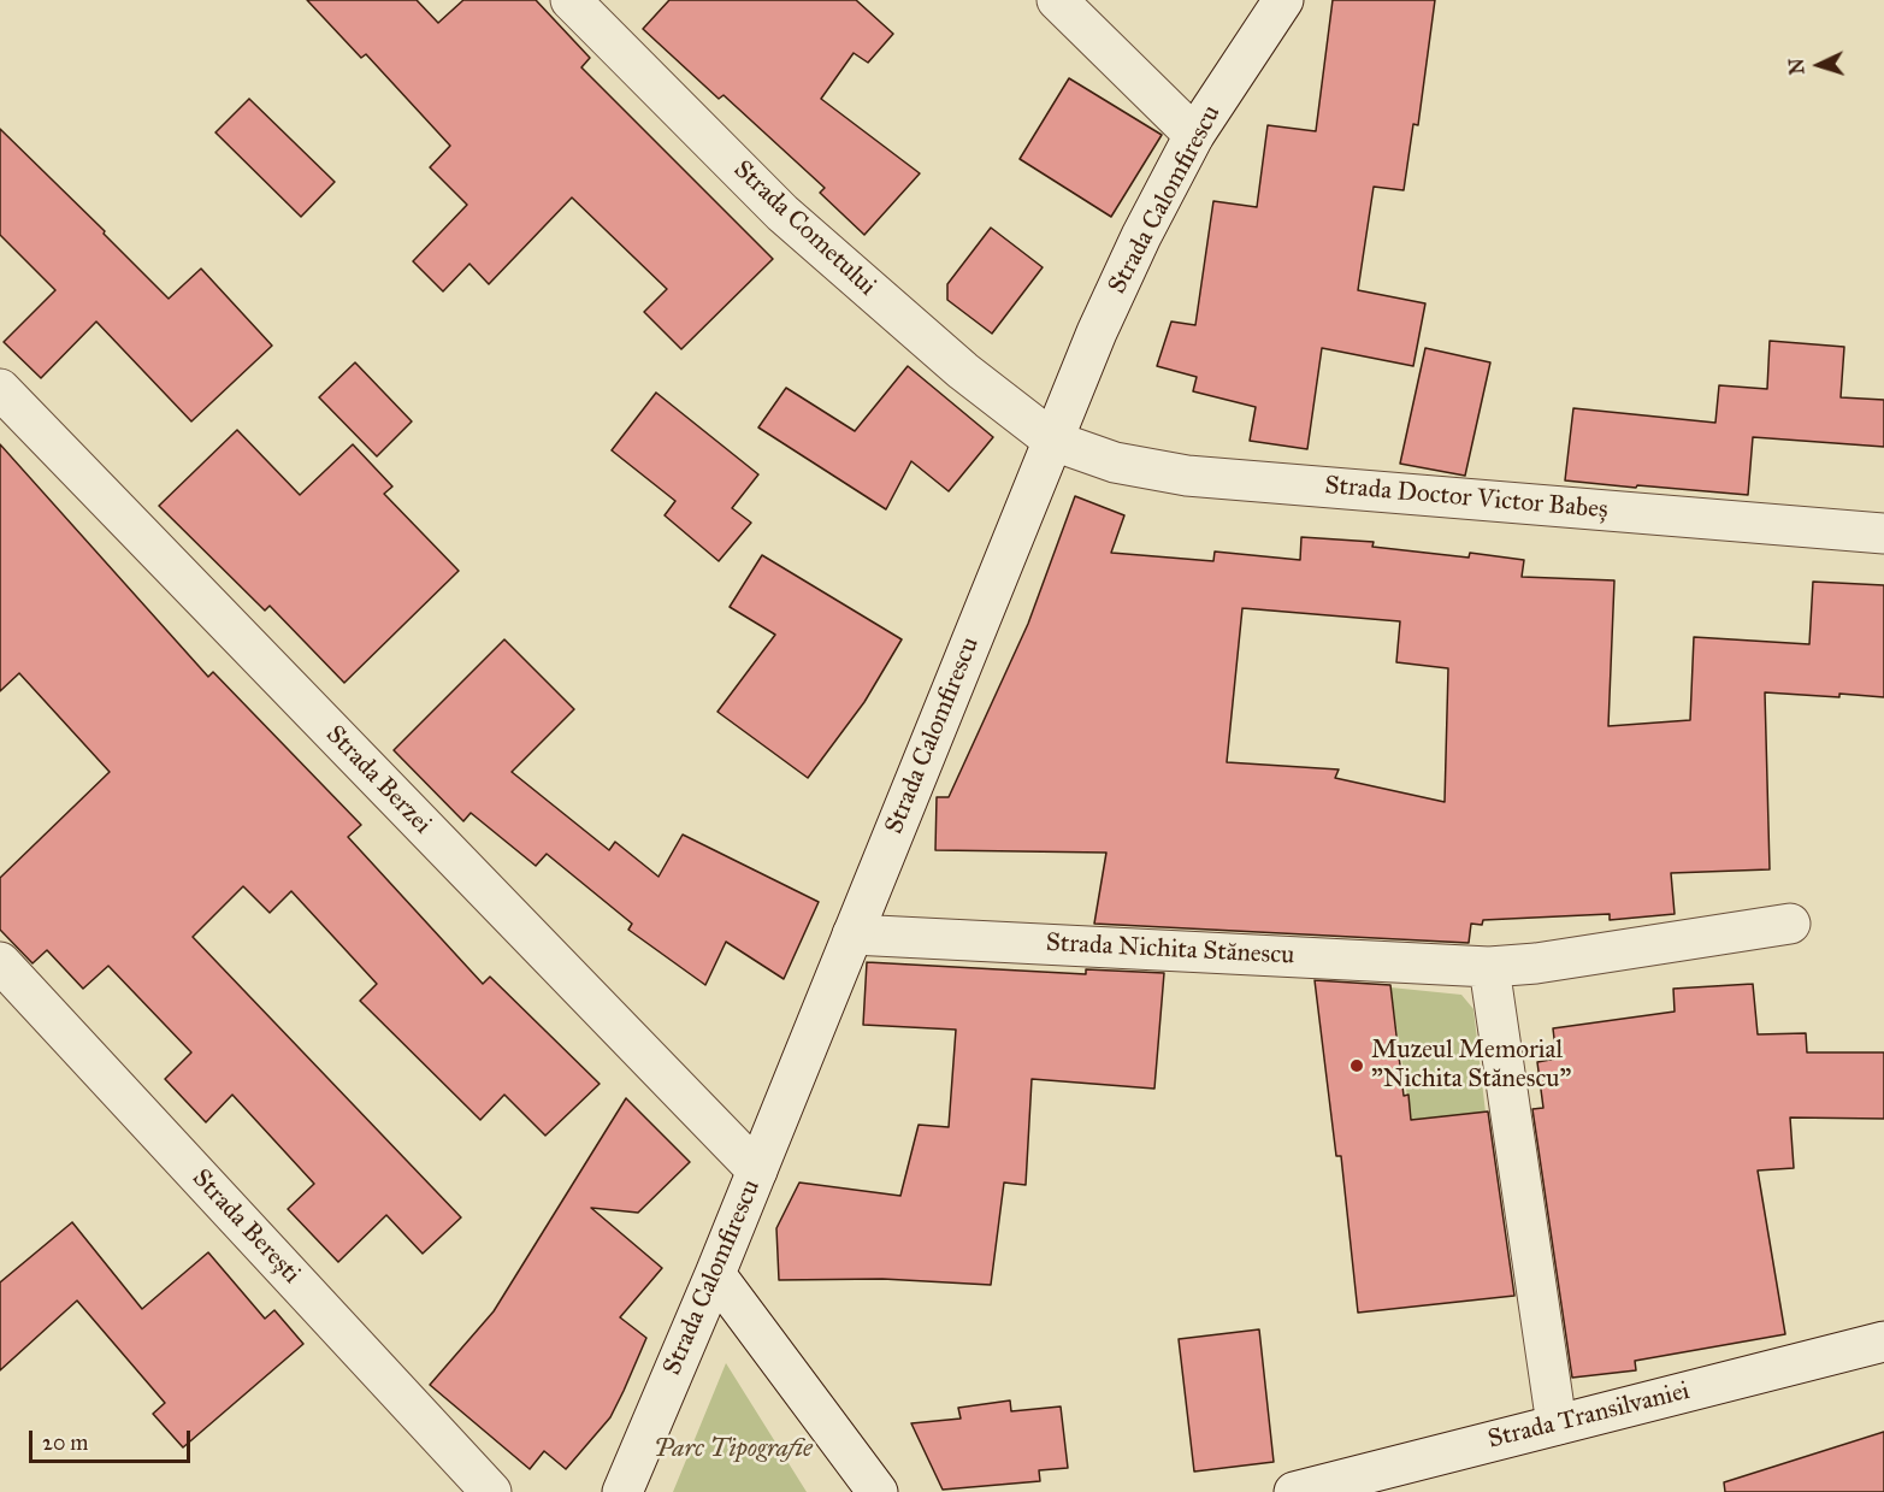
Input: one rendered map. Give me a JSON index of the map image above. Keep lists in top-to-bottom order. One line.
{"streets":{"street":["Strada Calomfirescu","Strada Cometului","Strada Doctor Victor Babeș","Strada Berzei","Strada Nichita Stănescu","Strada Berești","Strada Transilvaniei"]},"crossings":[["Strada Calomfirescu","Strada Cometului"],["Strada Calomfirescu","Strada Doctor Victor Babeș"],["Strada Calomfirescu","Strada Berzei"],["Strada Calomfirescu","Strada Nichita Stănescu"],["Strada Cometului","Strada Doctor Victor Babeș"]],"parks":["Parc Tipografie"],"places":["Muzeul Memorial \"Nichita Stănescu\""],"scale_bar":"20 m","north":"left"}
